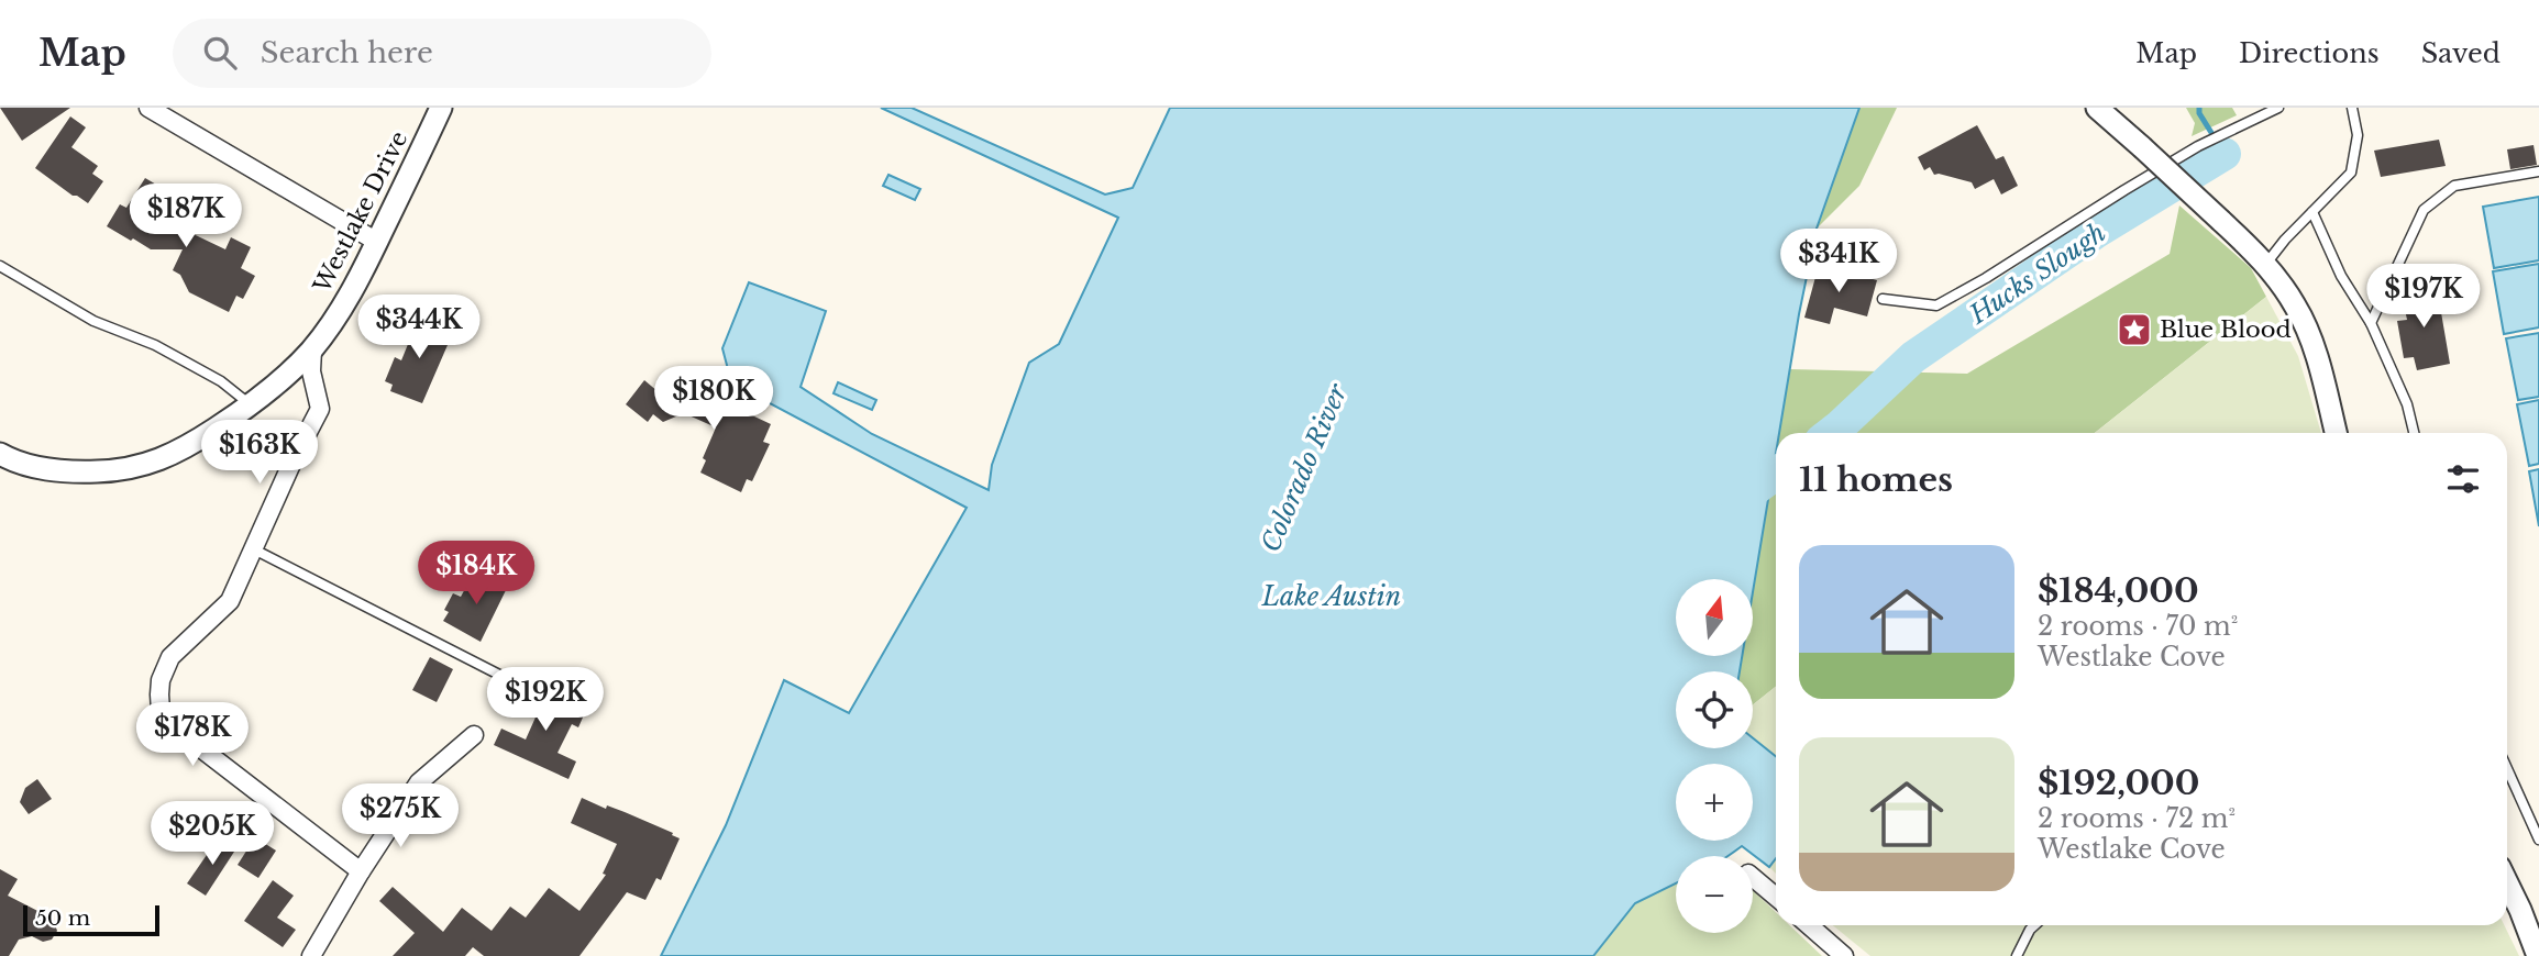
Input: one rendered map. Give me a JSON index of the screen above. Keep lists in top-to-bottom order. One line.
{"streets":{"street":["Westlake Drive"]},"water":["Hucks Slough","Colorado River","Lake Austin"],"places":{"place":["Blue Blood"]},"scale_bar":"50 m","north":"top","page":{"header":"Map","search":"Search here","nav":["Map","Directions","Saved"],"price":["$187K","$341K","$197K","$344K","$180K","$163K","$184K","$192K","$178K","$275K","$205K"],"heading":"11 homes","list":[{"name":"$184,000","note":"2 rooms · 70 m² · Westlake Cove"},{"name":"$192,000","note":"2 rooms · 72 m² · Westlake Cove"}],"map_buttons":["+","−"],"scale":"50 m"}}
